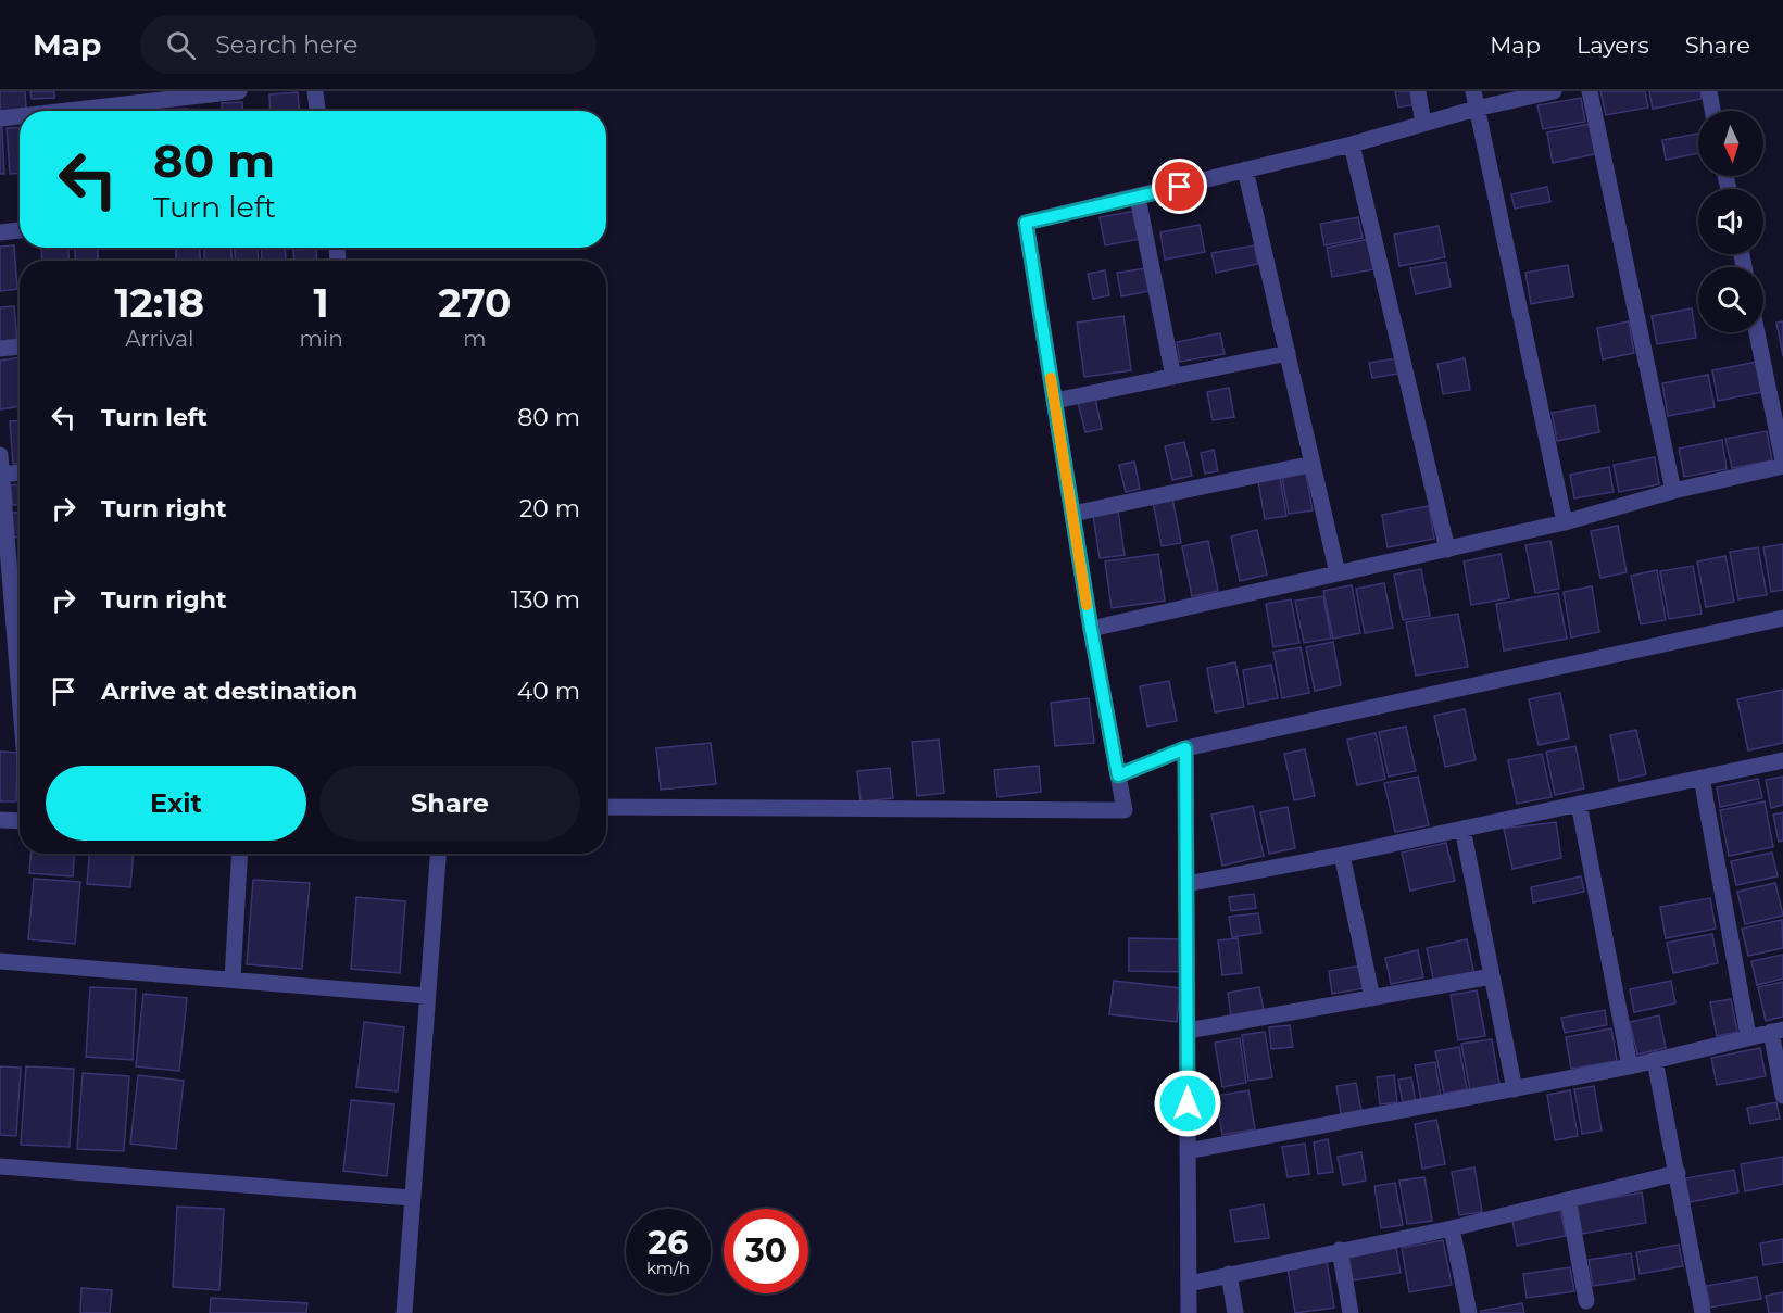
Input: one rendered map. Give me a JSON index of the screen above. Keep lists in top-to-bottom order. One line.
{"north":"bottom","page":{"header":"Map","search":"Search here","nav":["Map","Layers","Share"],"turn":["80 m","Turn left"],"eta":["12:18","Arrival","1","min","270","m"],"list":[{"name":"Turn left","value":"80 m"},{"name":"Turn right","value":"20 m"},{"name":"Turn right","value":"130 m"},{"name":"Arrive at destination","value":"40 m"}],"buttons":["Exit","Share"],"speed":"26 km/h","limit":"30"}}
